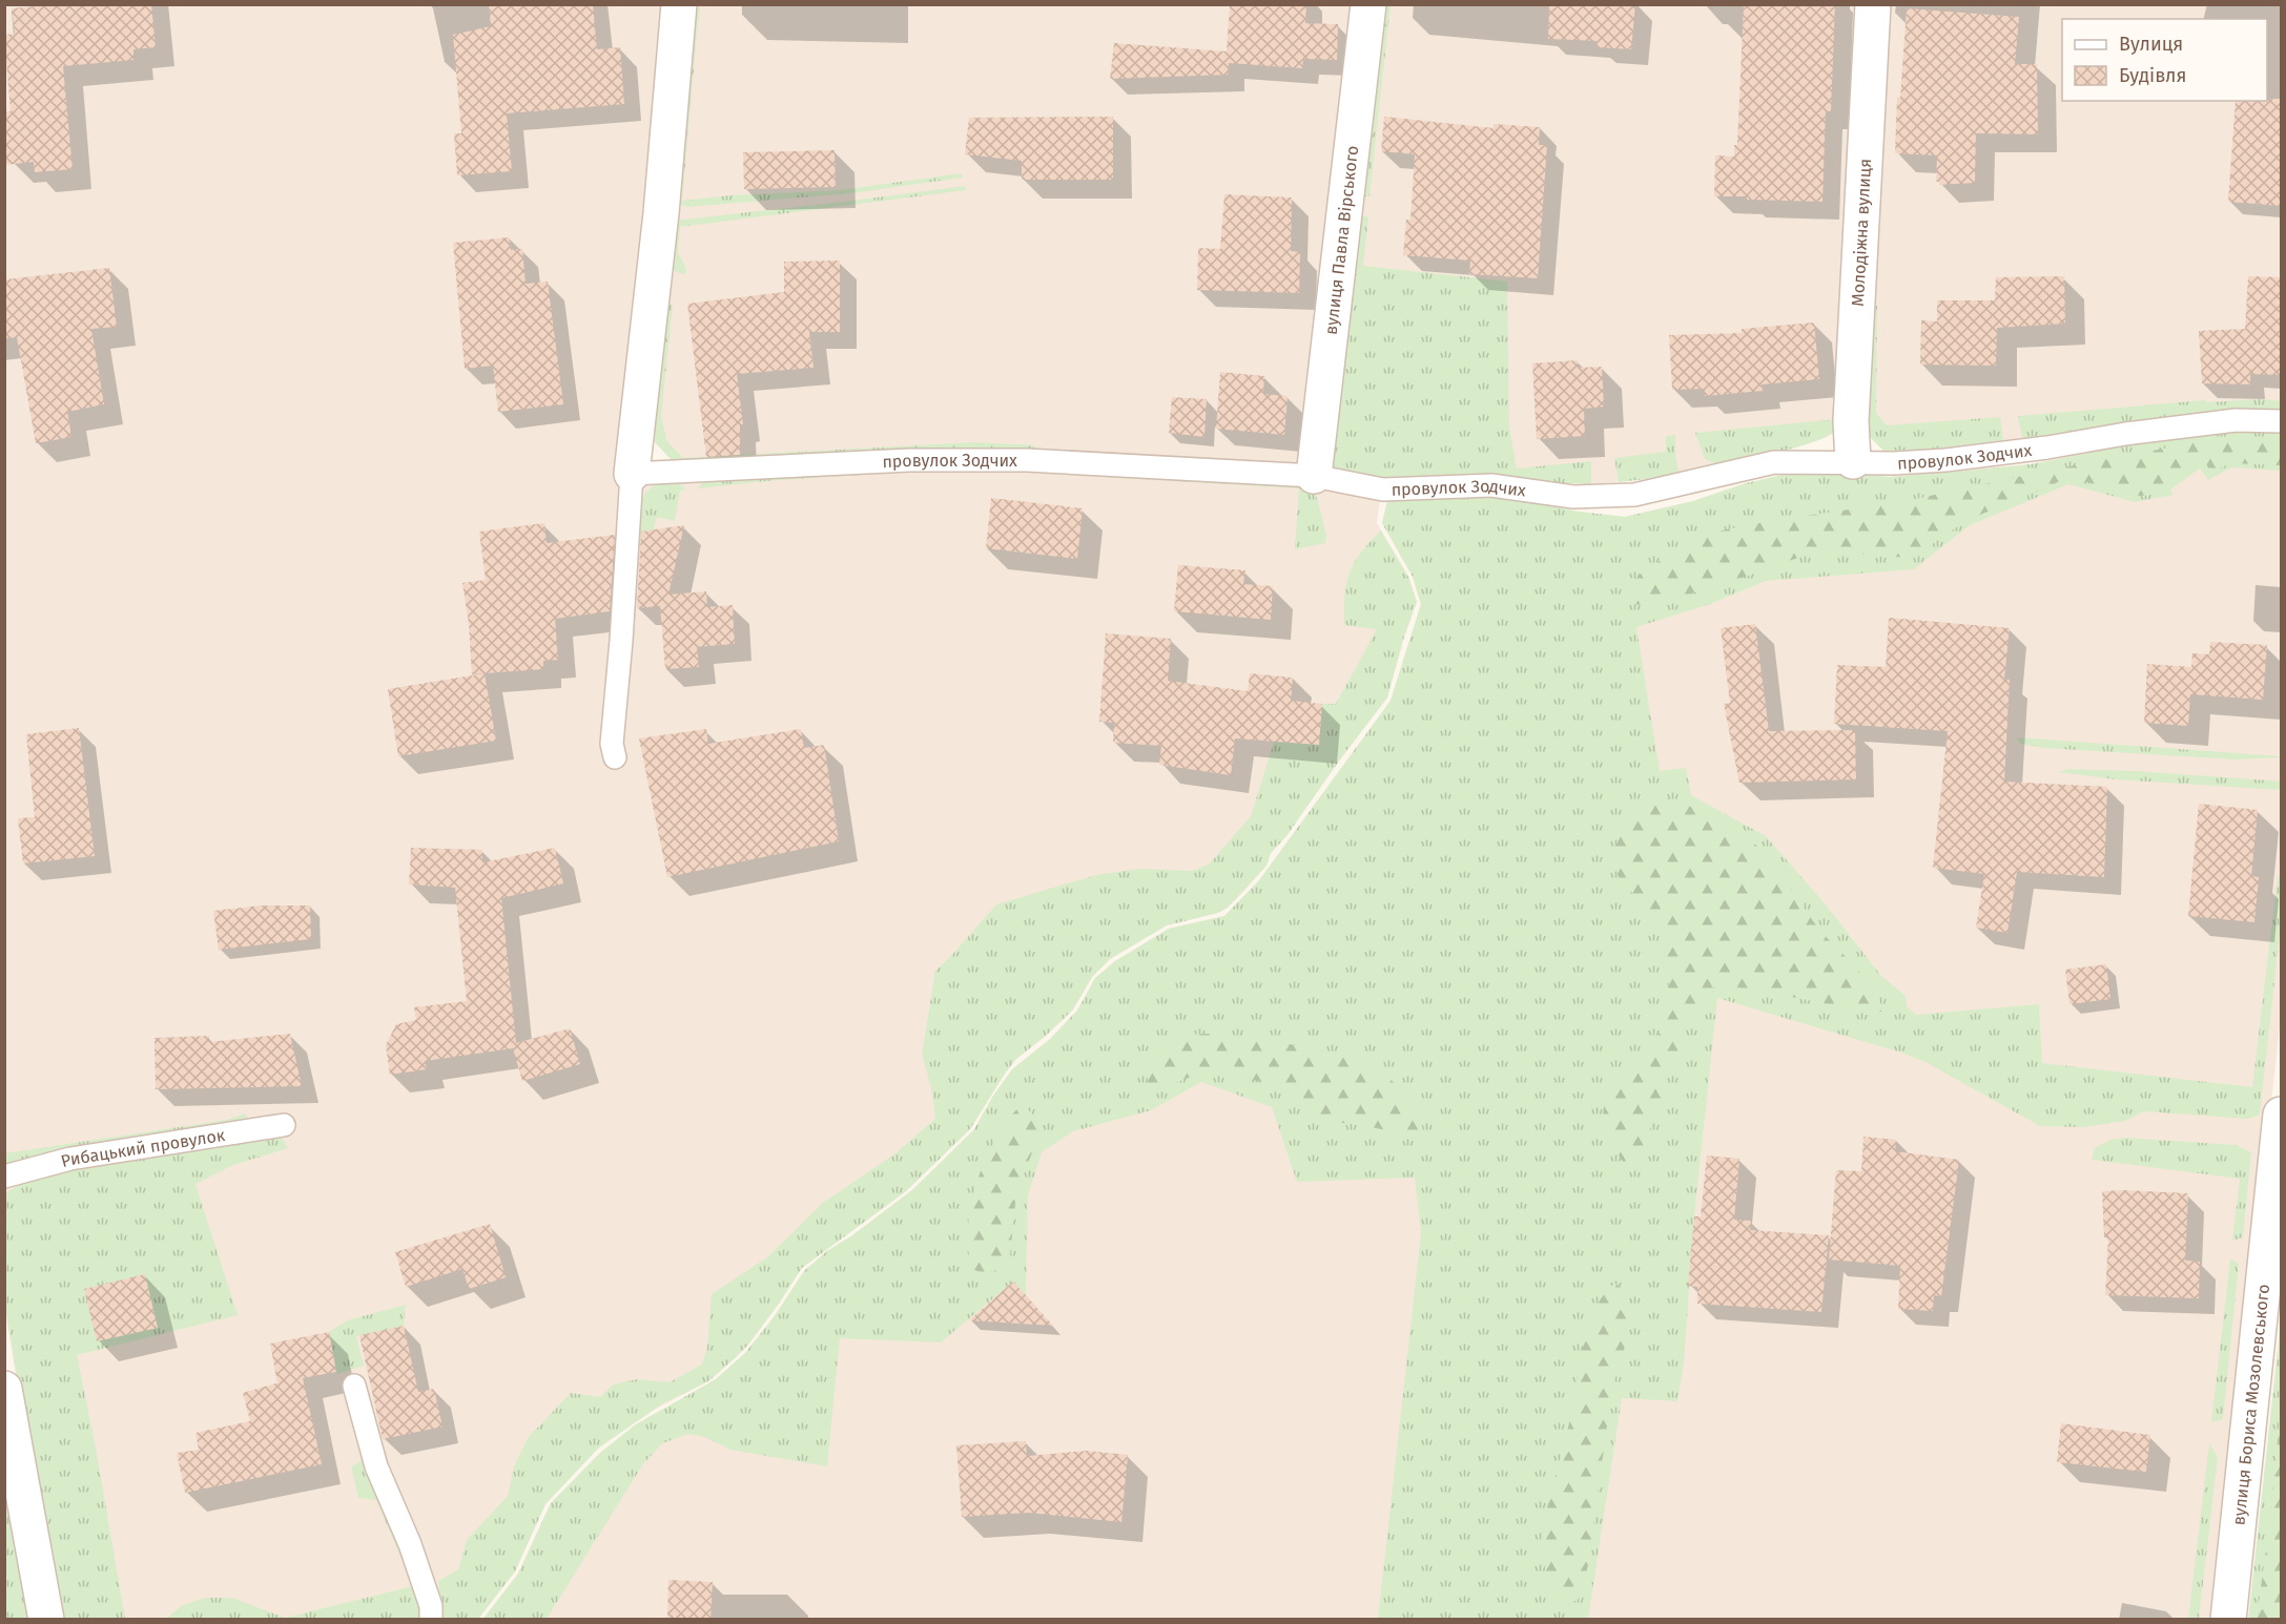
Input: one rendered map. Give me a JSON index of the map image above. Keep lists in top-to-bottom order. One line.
{"streets":{"street":["Молодіжна вулиця","вулиця Павла Вірського","вулиця Бориса Мозолевського"],"lane":["провулок Зодчих","Рибацький провулок"]},"crossings":[["Молодіжна вулиця","провулок Зодчих"],["вулиця Павла Вірського","провулок Зодчих"]],"legend":["Вулиця","Будівля"]}
